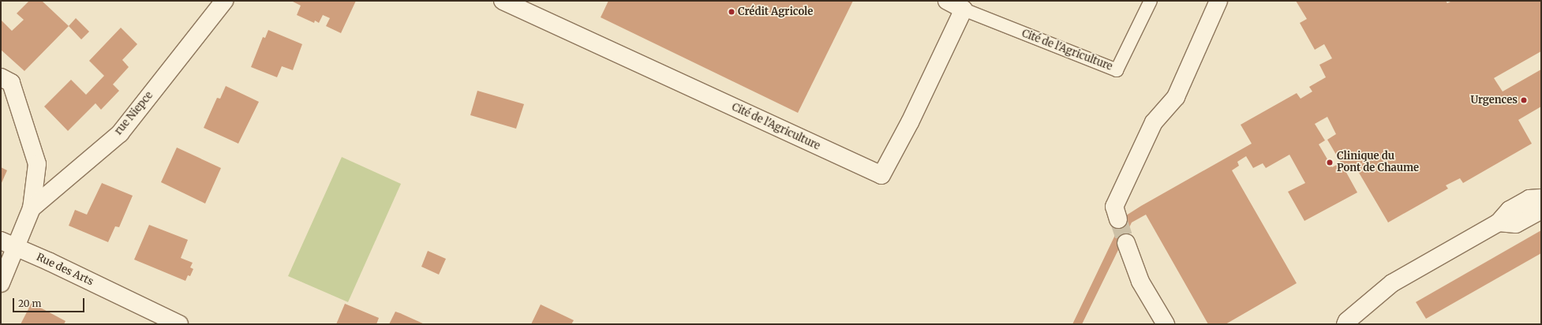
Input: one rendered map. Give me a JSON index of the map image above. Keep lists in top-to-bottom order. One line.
{"streets":{"street":["Cité de l'Agriculture","rue Niepce","Rue des Arts"]},"crossings":[["rue Niepce","Rue des Arts"]],"places":["Crédit Agricole","Urgences","Clinique du Pont de Chaume"],"scale_bar":"20 m"}
